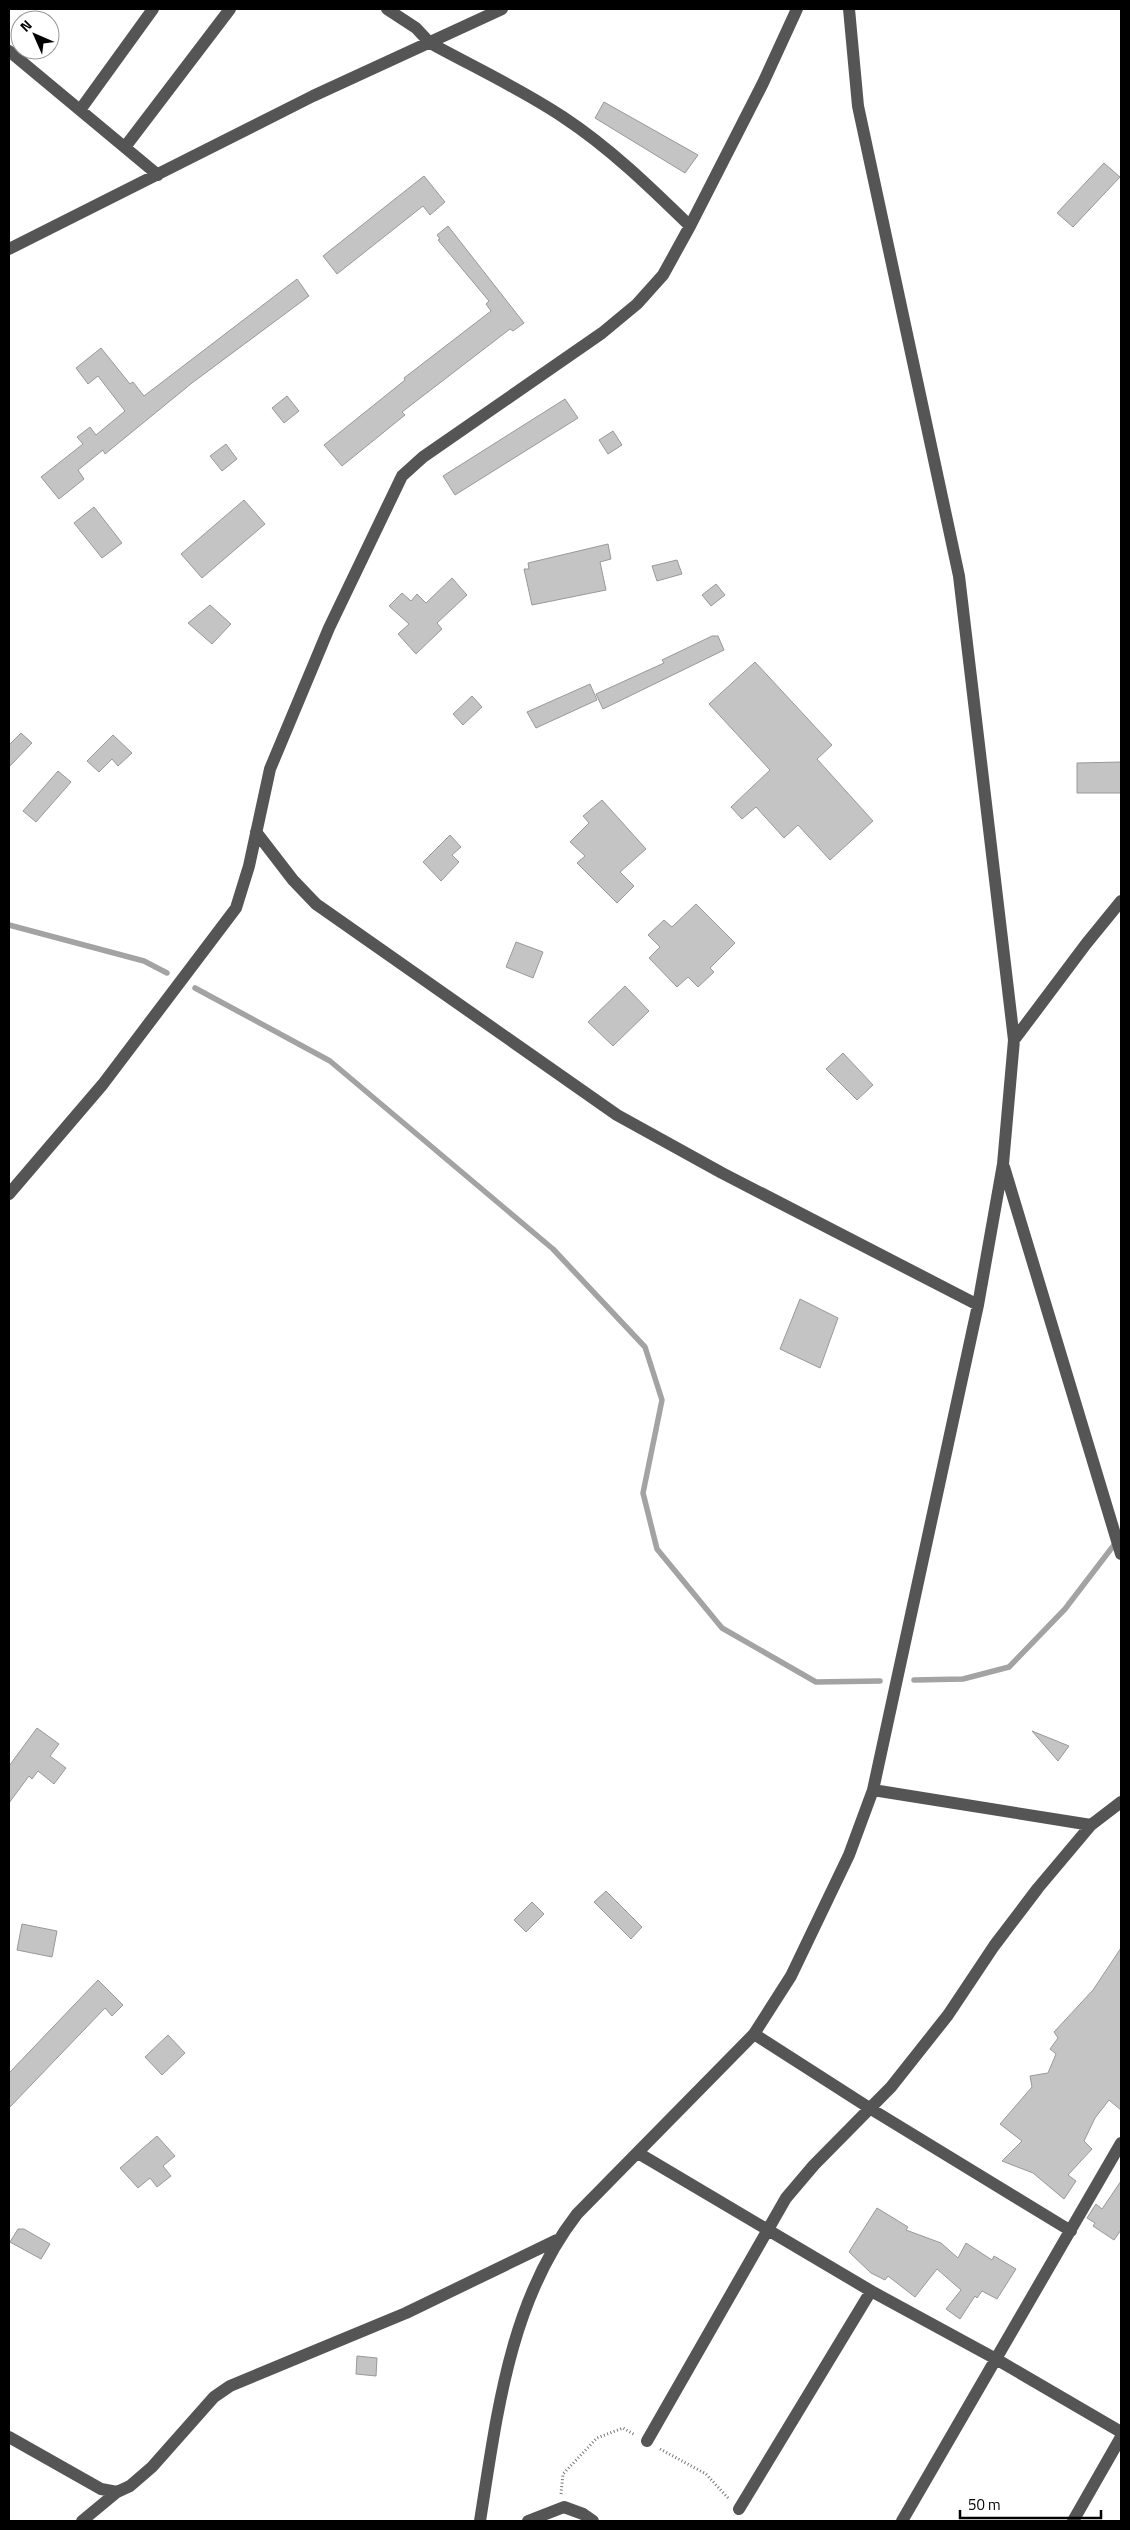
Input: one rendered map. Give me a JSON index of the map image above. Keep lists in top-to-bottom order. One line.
{"scale_bar":"50 m","north":"top left"}
